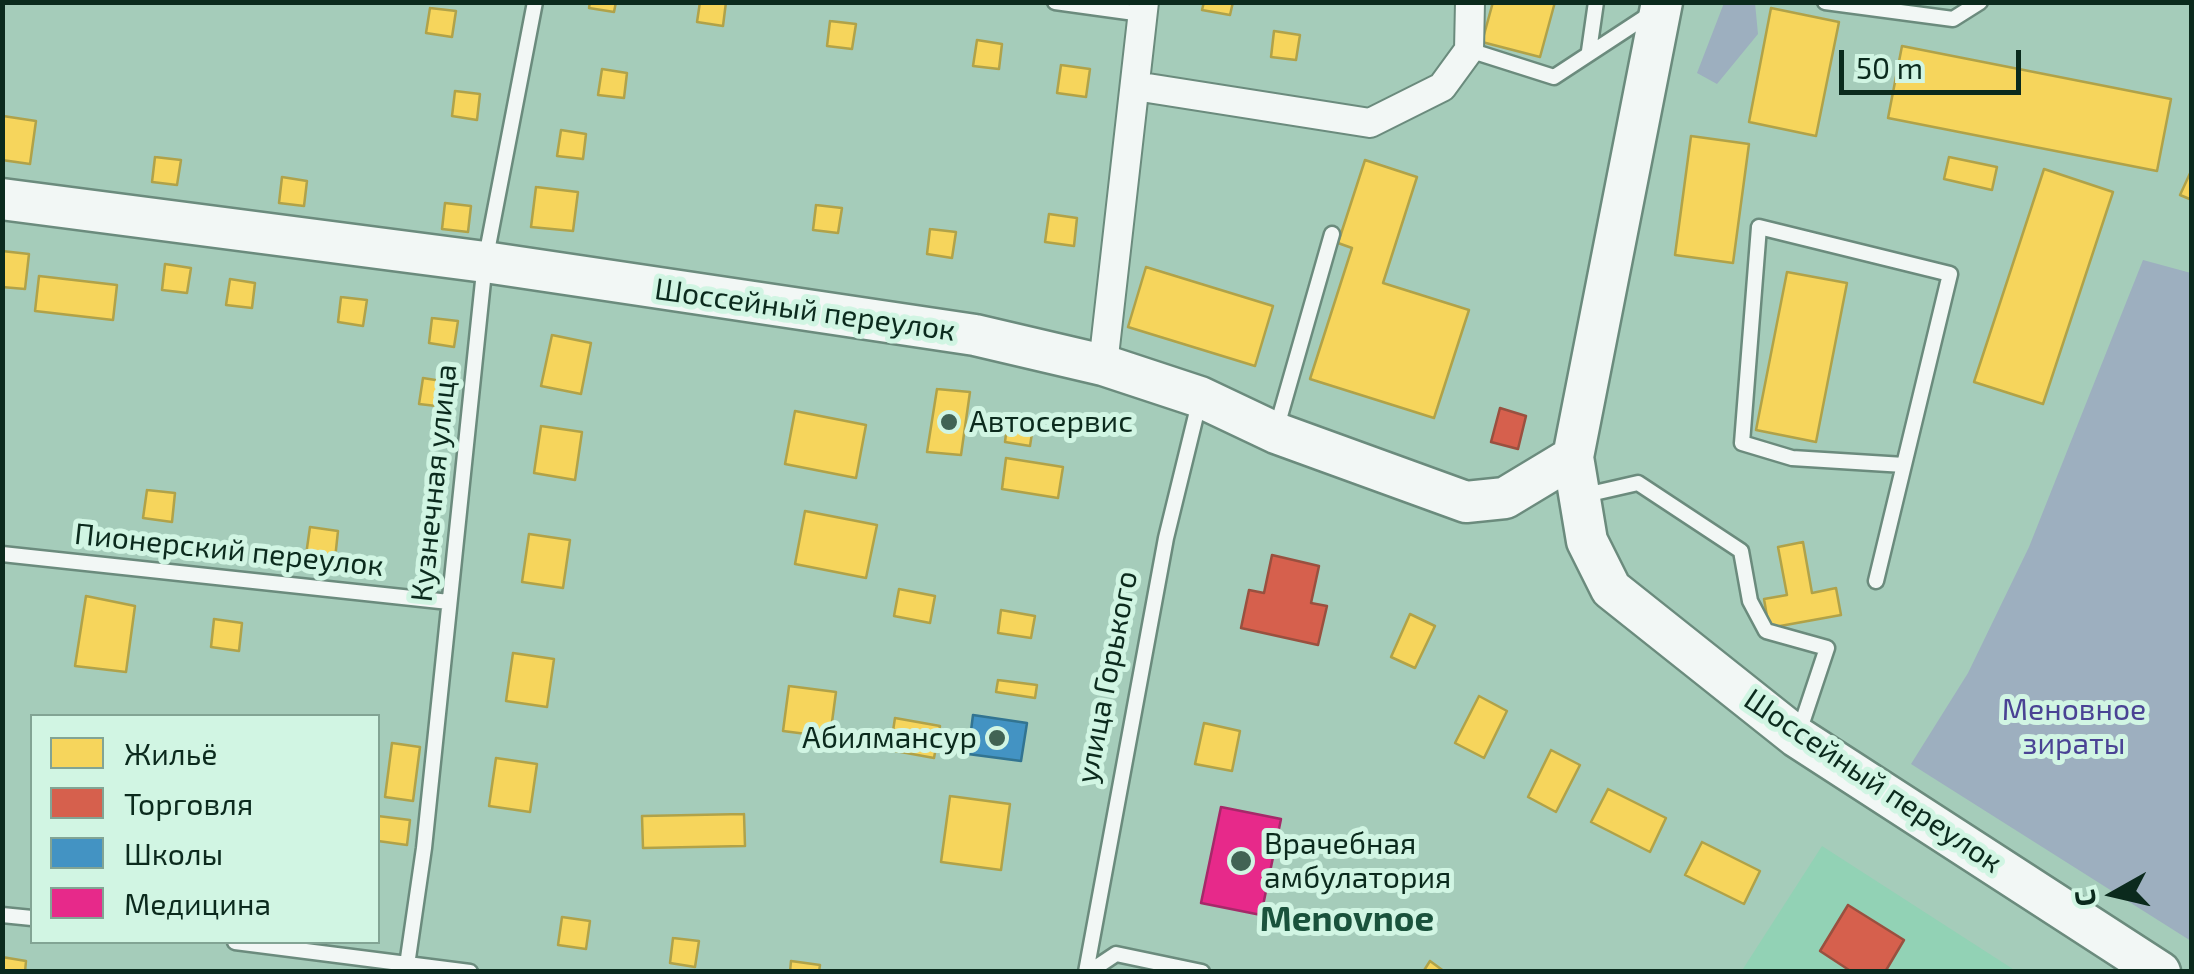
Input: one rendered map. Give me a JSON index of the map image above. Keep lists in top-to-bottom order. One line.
{"streets":{"main road":["Шоссейный переулок"],"lane":["Кузнечная улица","Пионерский переулок","улица Горького"]},"crossings":[["Шоссейный переулок","Кузнечная улица"],["Шоссейный переулок","улица Горького"],["Кузнечная улица","Пионерский переулок"]],"districts":["Menovnoe"],"parks":["Меновное зираты"],"places":["Автосервис","Абилмансур","Врачебная амбулатория"],"legend":["Жильё","Торговля","Школы","Медицина"],"scale_bar":"50 m","north":"left"}
